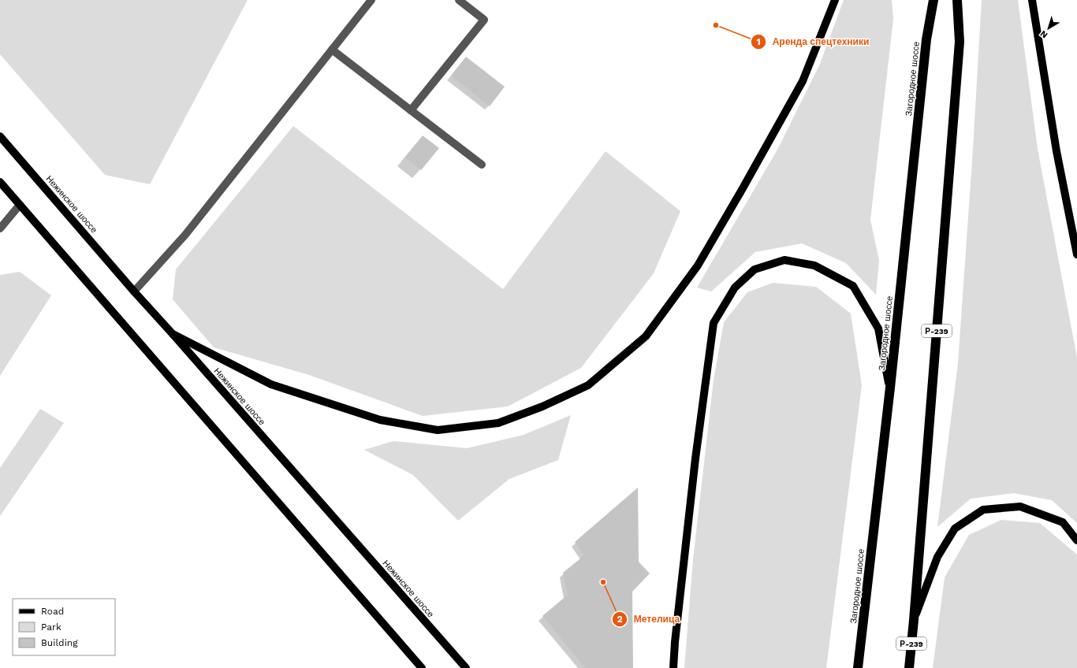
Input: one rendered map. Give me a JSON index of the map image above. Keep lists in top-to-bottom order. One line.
{"streets":{"highway":["Загородное шоссе","Р-239"],"main road":["Нежинское шоссе"]},"places":["Аренда спецтехники","Метелица"],"legend":["Road","Park","Building"],"north":"bottom left"}
